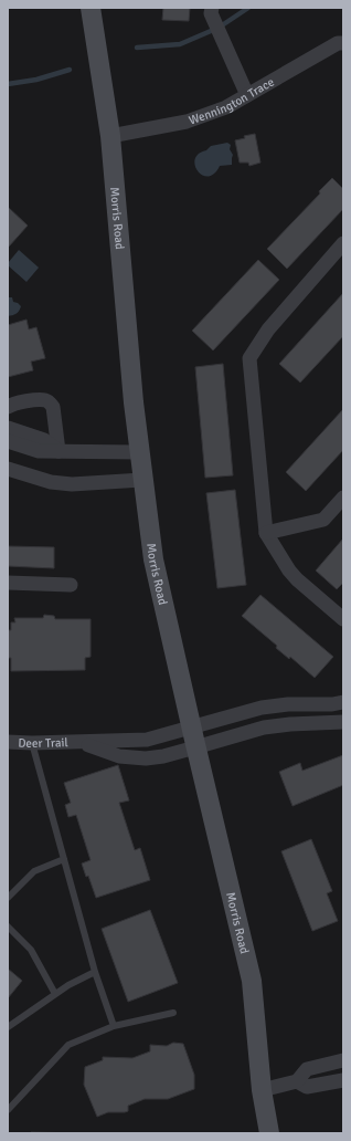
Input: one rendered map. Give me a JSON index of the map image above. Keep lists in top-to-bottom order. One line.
{"streets":{"street":["Wennington Trace","Morris Road","Deer Trail"]},"crossings":[["Wennington Trace","Morris Road"],["Morris Road","Deer Trail"]]}
